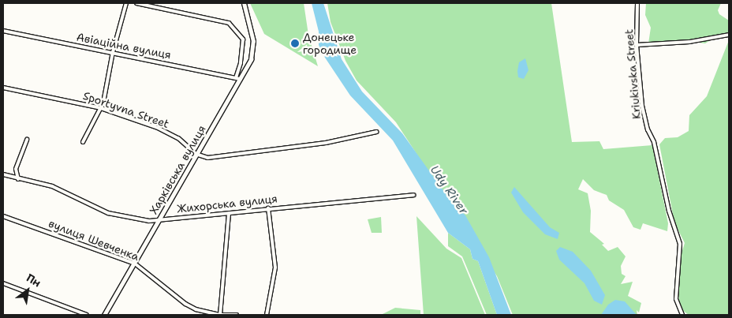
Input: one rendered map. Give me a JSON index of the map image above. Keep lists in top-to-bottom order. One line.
{"streets":{"main road":["Харківська вулиця"],"street":["Авіаційна вулиця","Kriukivska Street","Sportyvna Street","Жихорська вулиця","вулиця Шевченка"]},"crossings":[["Авіаційна вулиця","Харківська вулиця"],["Sportyvna Street","Харківська вулиця"],["Харківська вулиця","Жихорська вулиця"],["Харківська вулиця","вулиця Шевченка"]],"water":["Udy River"],"places":["Донецьке городище"],"north":"top right"}
